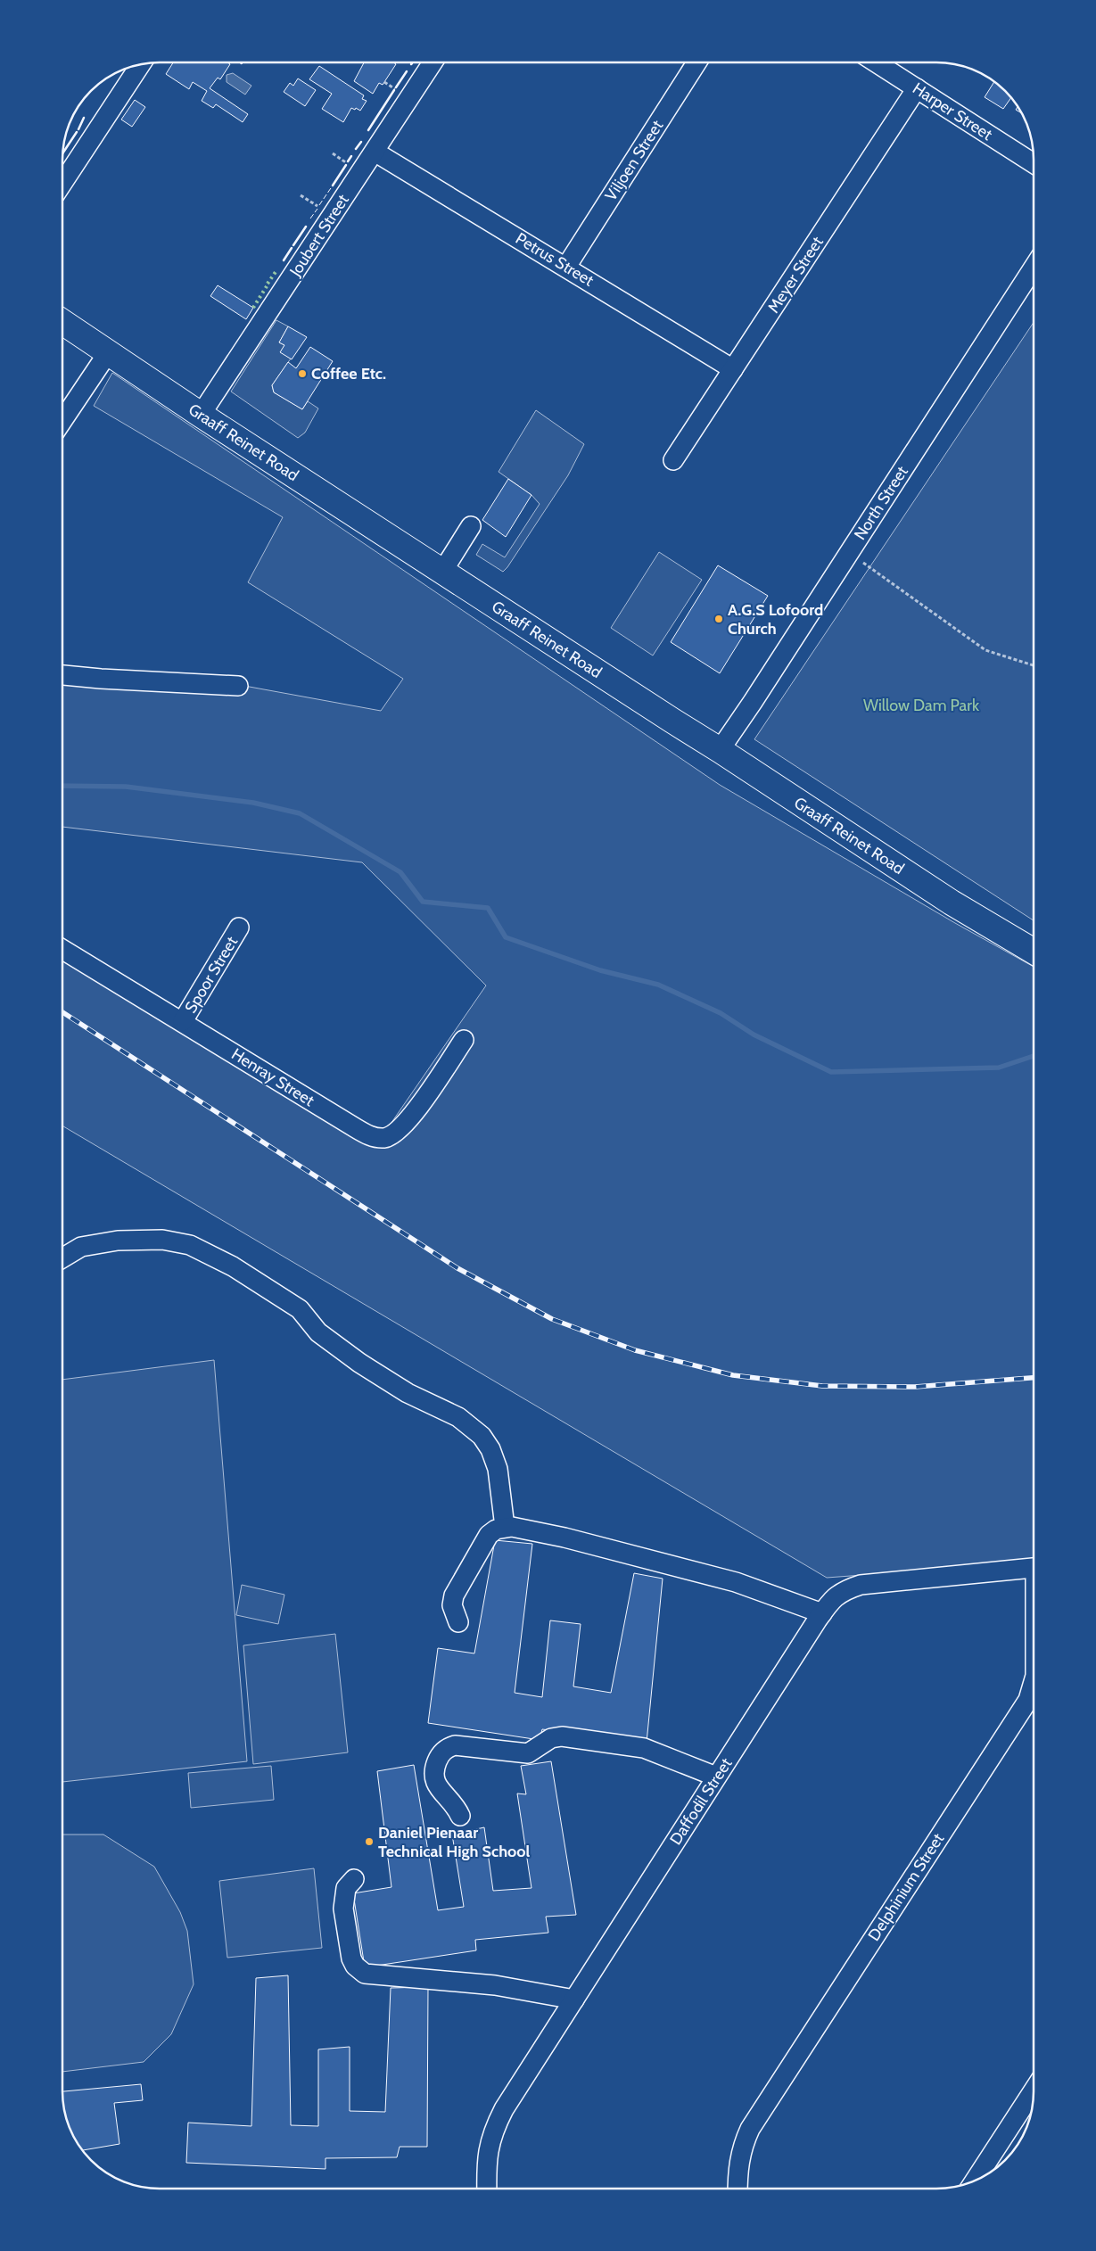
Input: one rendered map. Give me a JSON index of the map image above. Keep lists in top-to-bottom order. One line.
{"streets":{"main road":["Graaff Reinet Road"],"street":["Harper Street","Viljoen Street","Joubert Street","Petrus Street","Meyer Street","North Street","Spoor Street","Henray Street","Daffodil Street","Delphinium Street"]},"crossings":[["Harper Street","Meyer Street"],["Viljoen Street","Petrus Street"],["Joubert Street","Petrus Street"],["Joubert Street","Graaff Reinet Road"],["Petrus Street","Meyer Street"],["Graaff Reinet Road","North Street"],["Spoor Street","Henray Street"]],"parks":["Willow Dam Park"],"places":["Coffee Etc.","A.G.S Lofoord Church","Daniel Pienaar Technical High School"]}
